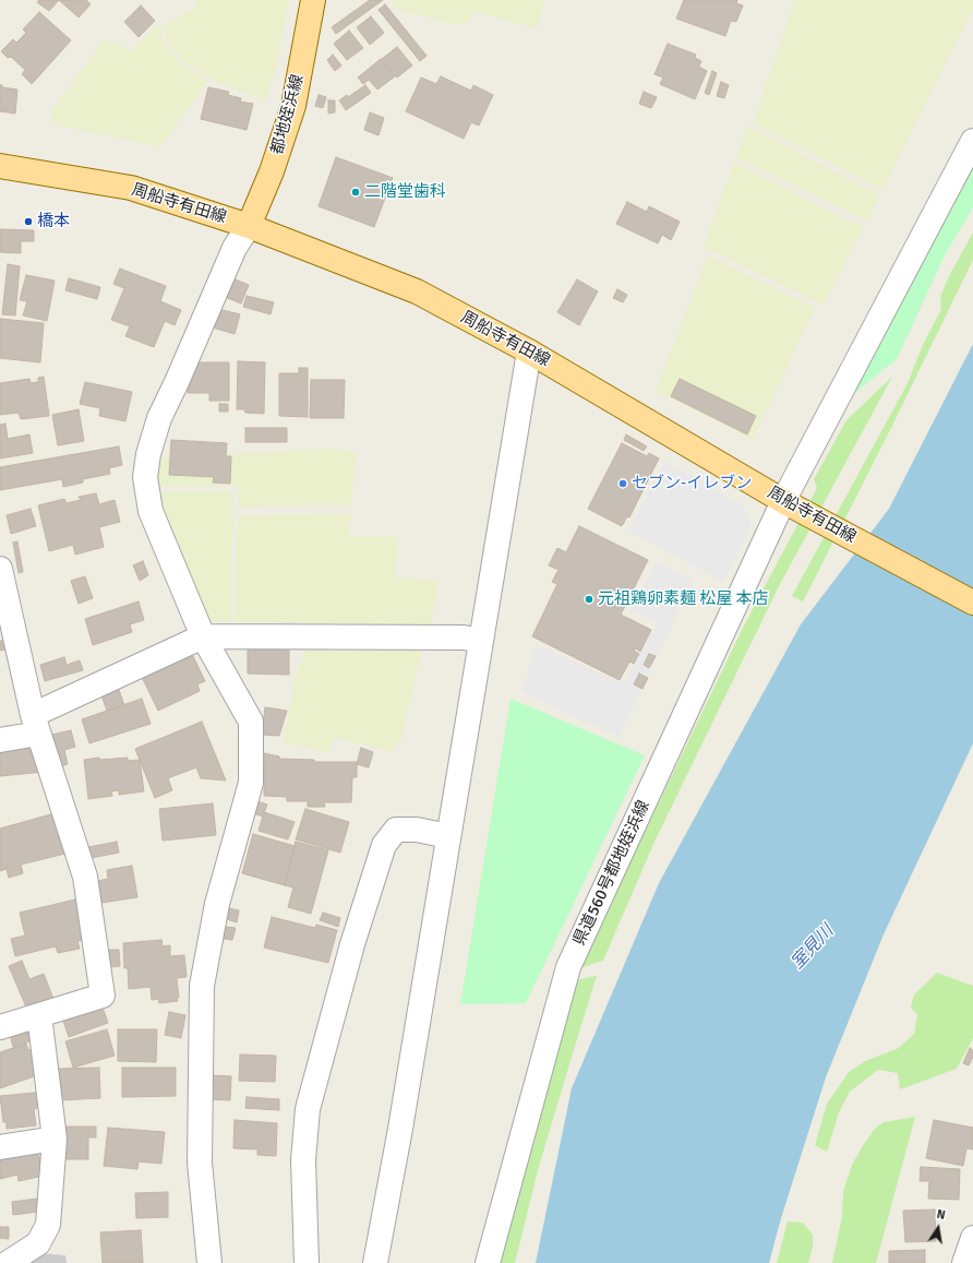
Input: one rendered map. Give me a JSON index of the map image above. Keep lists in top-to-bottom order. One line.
{"streets":{"main road":["都地姪浜線","周船寺有田線"],"street":["県道560号都地姪浜線"]},"crossings":[["都地姪浜線","周船寺有田線"],["周船寺有田線","県道560号都地姪浜線"]],"water":["室見川"],"places":["二階堂歯科","橋本","セブン-イレブン","元祖鶏卵素麺 松屋 本店"],"north":"top"}
